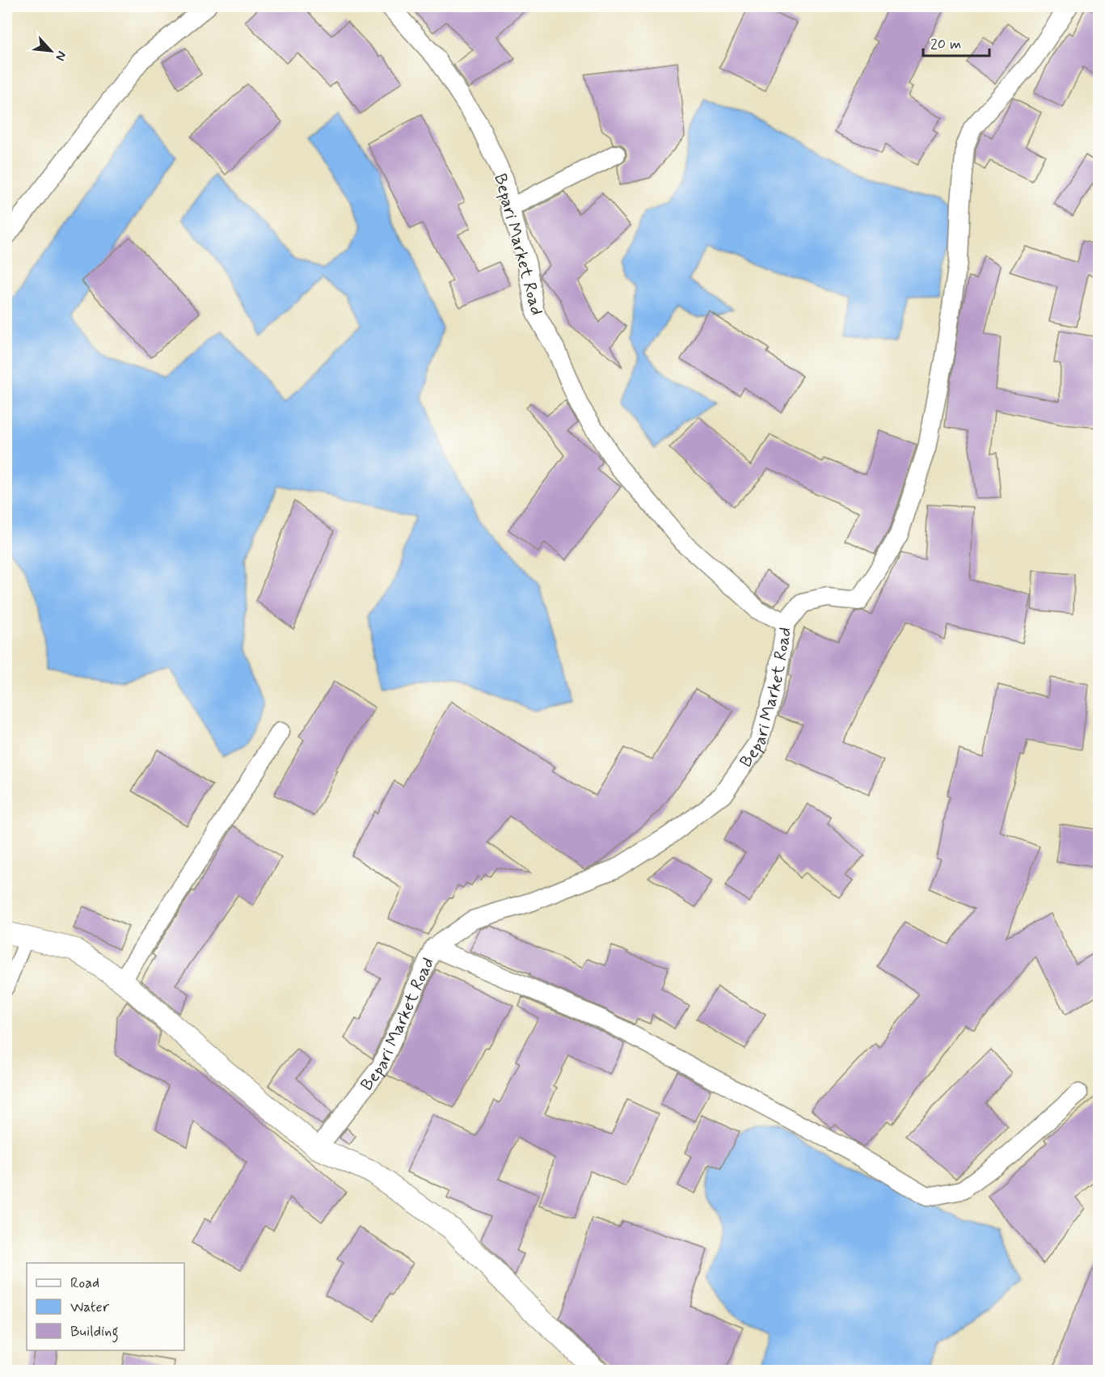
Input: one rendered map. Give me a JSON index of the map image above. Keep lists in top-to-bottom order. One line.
{"streets":{"street":["Bepari Market Road"]},"legend":["Road","Water","Building"],"scale_bar":"20 m","north":"bottom right"}
